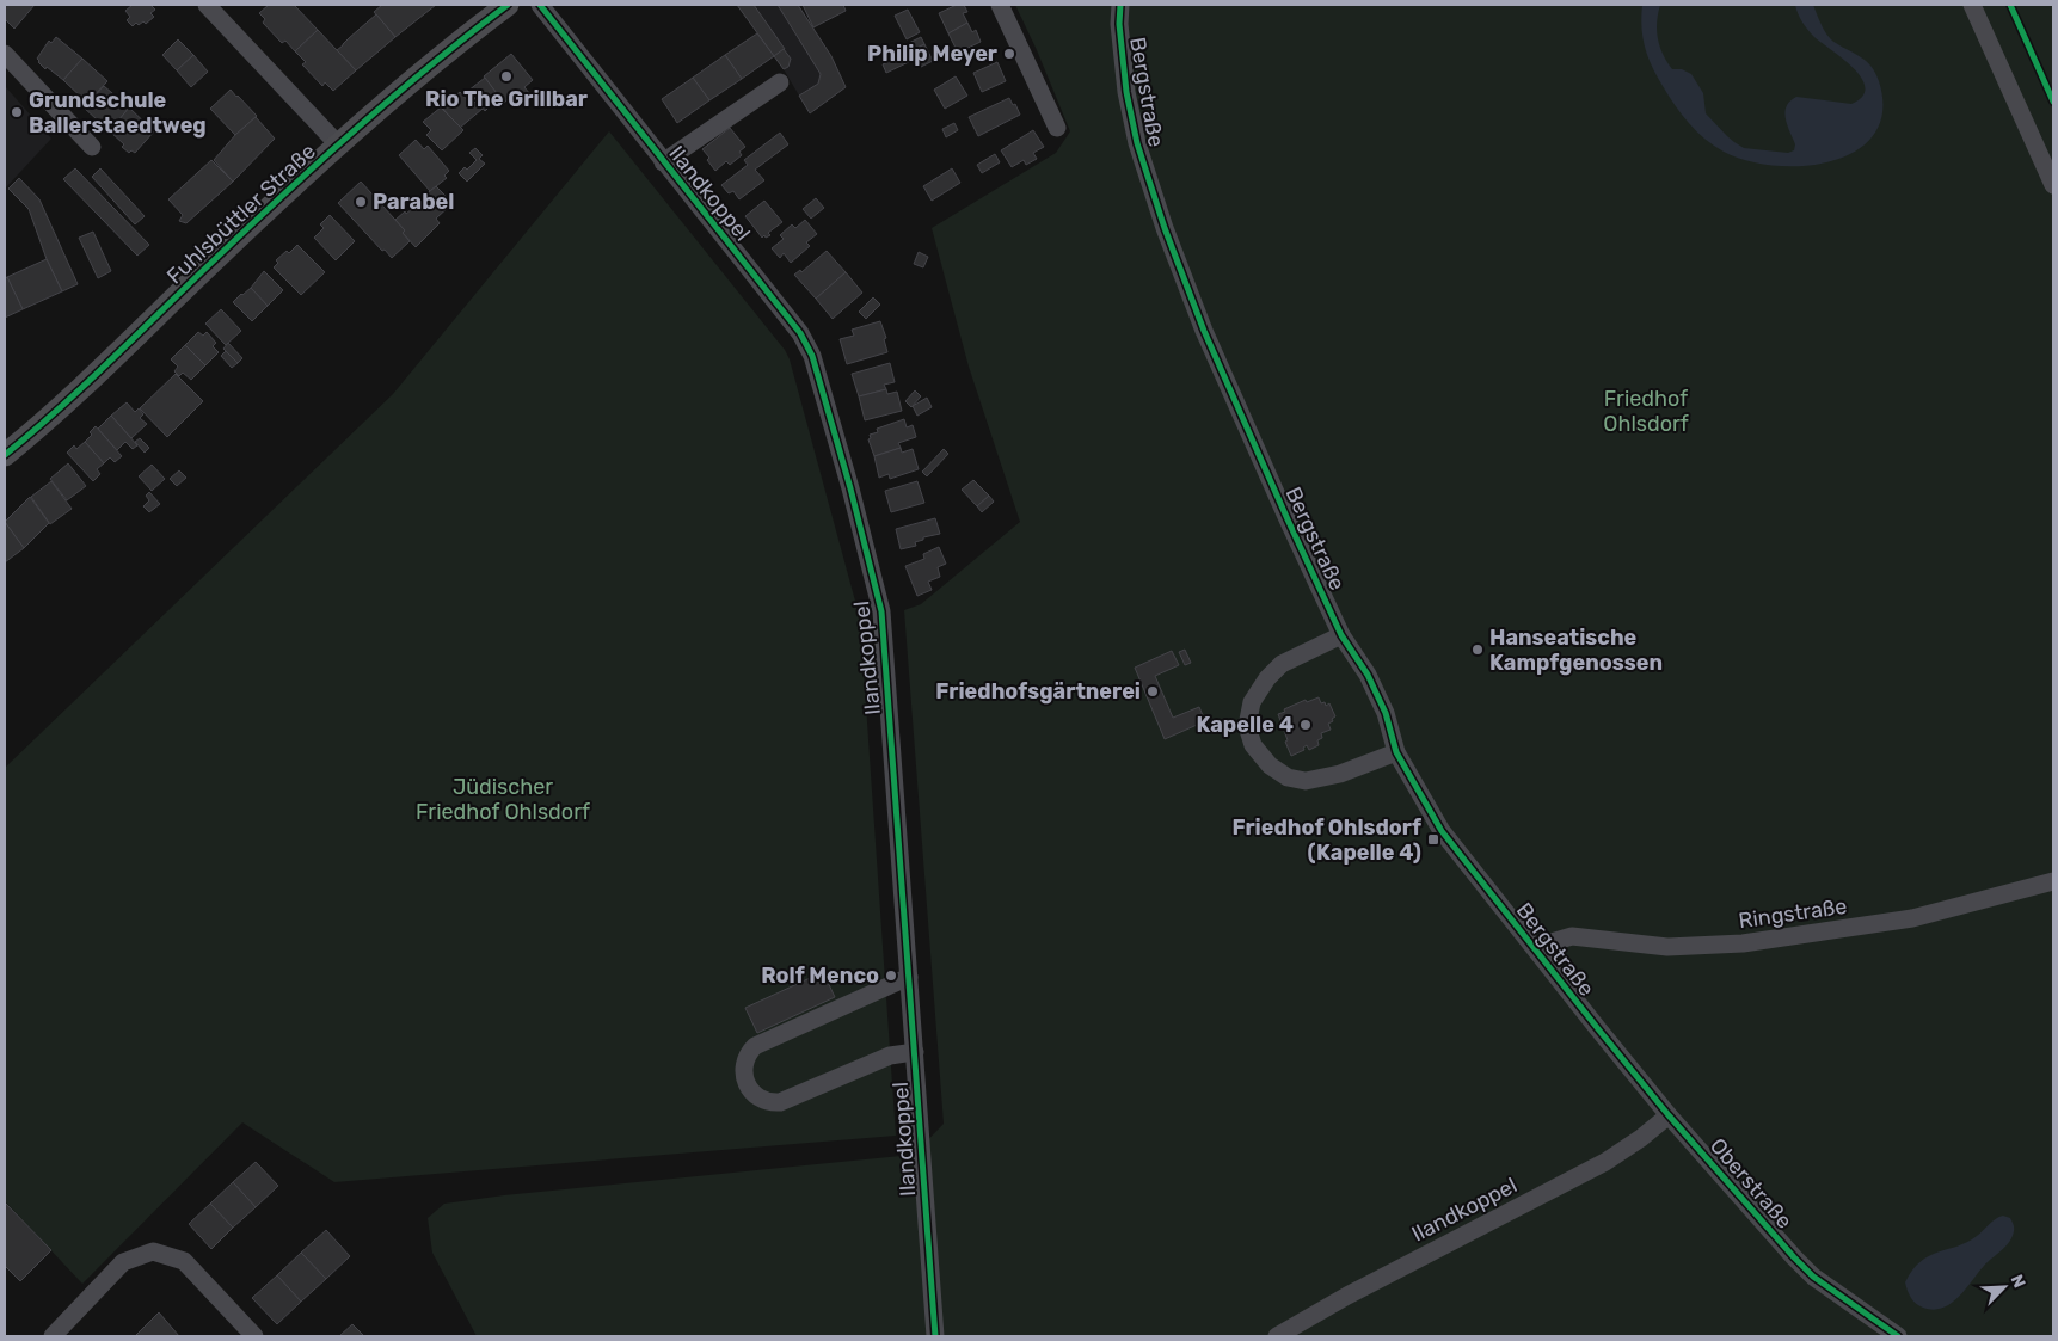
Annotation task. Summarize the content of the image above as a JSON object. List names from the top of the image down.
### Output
{
  "streets": {
    "main road": ["Fuhlsbüttler Straße"],
    "street": [
      "Bergstraße",
      "Ilandkoppel",
      "Ringstraße",
      "Oberstraße"
    ]
  },
  "crossings": [
    ["Bergstraße", "Ringstraße"],
    ["Bergstraße", "Oberstraße"],
    ["Ilandkoppel", "Oberstraße"]
  ],
  "parks": ["Friedhof Ohlsdorf", "Jüdischer Friedhof Ohlsdorf"],
  "places": {
    "other": [
      "Philip Meyer",
      "Rio The Grillbar",
      "Grundschule Ballerstaedtweg",
      "Parabel",
      "Hanseatische Kampfgenossen",
      "Friedhofsgärtnerei",
      "Kapelle 4",
      "Rolf Menco"
    ],
    "transit": ["Friedhof Ohlsdorf (Kapelle 4)"]
  },
  "north": "top right"
}
